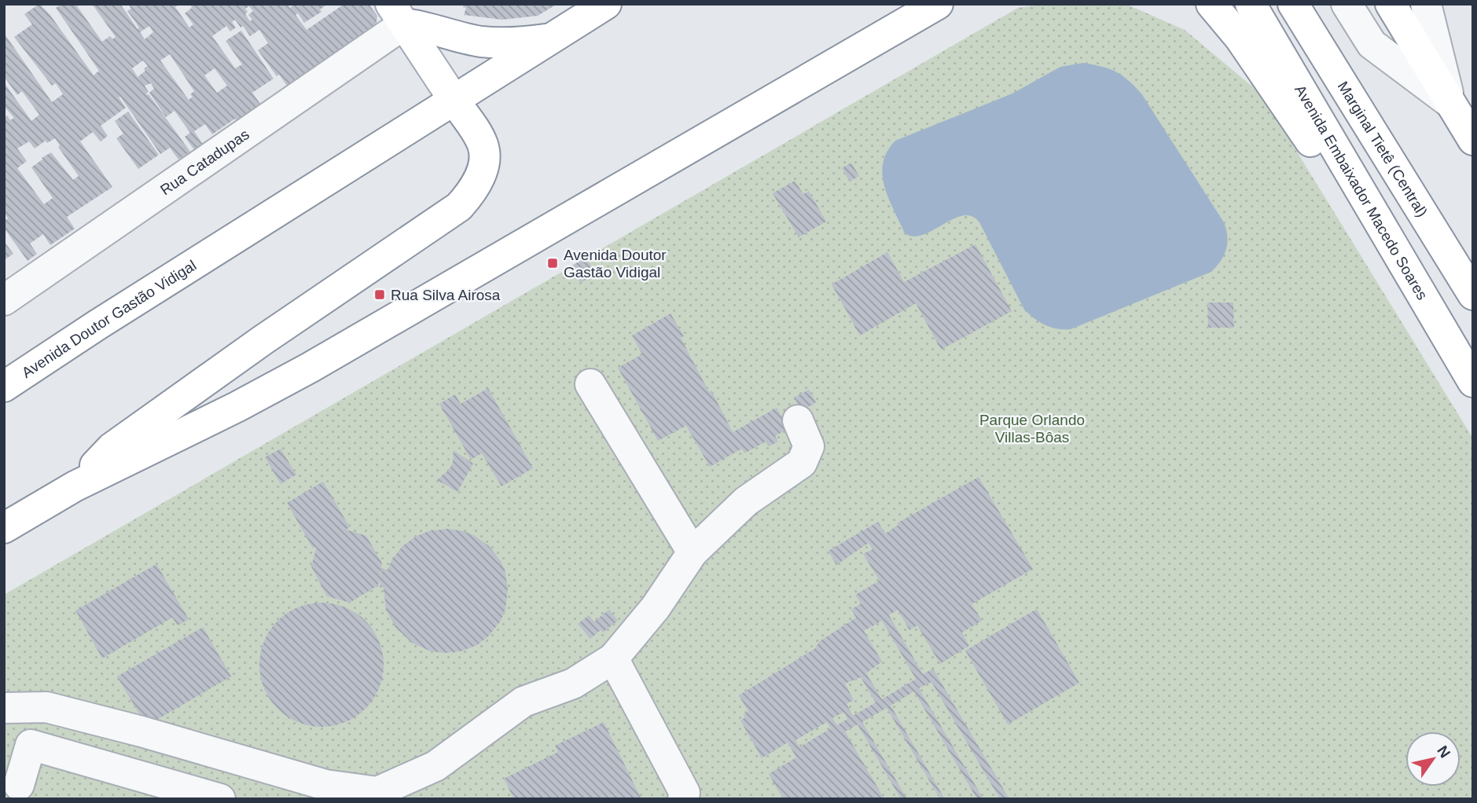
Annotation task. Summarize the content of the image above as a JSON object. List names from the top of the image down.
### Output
{
  "streets": {
    "main road": ["Marginal Tietê (Central)", "Avenida Embaixador Macedo Soares", "Avenida Doutor Gastão Vidigal"],
    "street": ["Rua Catadupas"]
  },
  "parks": ["Parque Orlando Villas-Bôas"],
  "places": {
    "transit": ["Avenida Doutor Gastão Vidigal", "Rua Silva Airosa"]
  },
  "north": "top right"
}
